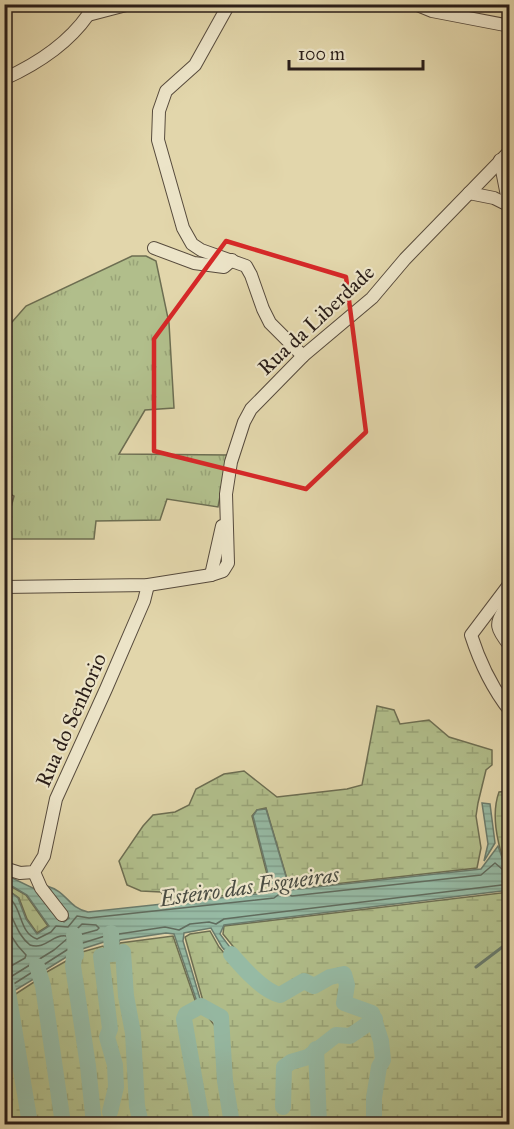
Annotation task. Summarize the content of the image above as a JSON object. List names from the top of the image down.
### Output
{
  "streets": {
    "street": ["Rua da Liberdade", "Rua do Senhorio"]
  },
  "crossings": [
    ["Rua da Liberdade", "Rua do Senhorio"]
  ],
  "water": ["Esteiro das Esgueiras"],
  "scale_bar": "100 m"
}
